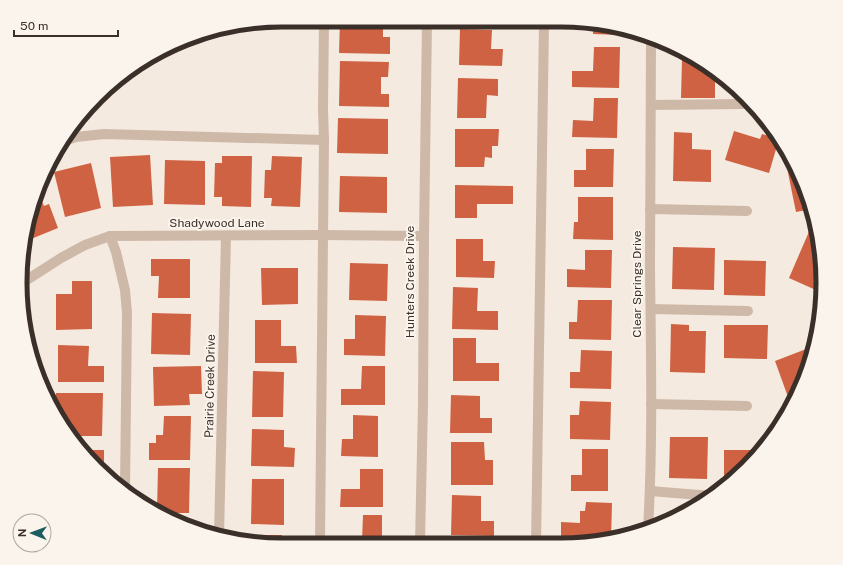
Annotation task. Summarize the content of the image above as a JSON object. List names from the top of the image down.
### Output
{
  "streets": {
    "street": [
      "Shadywood Lane",
      "Hunters Creek Drive",
      "Clear Springs Drive",
      "Prairie Creek Drive"
    ]
  },
  "crossings": [
    ["Shadywood Lane", "Hunters Creek Drive"],
    ["Shadywood Lane", "Prairie Creek Drive"]
  ],
  "scale_bar": "50 m",
  "north": "left"
}
